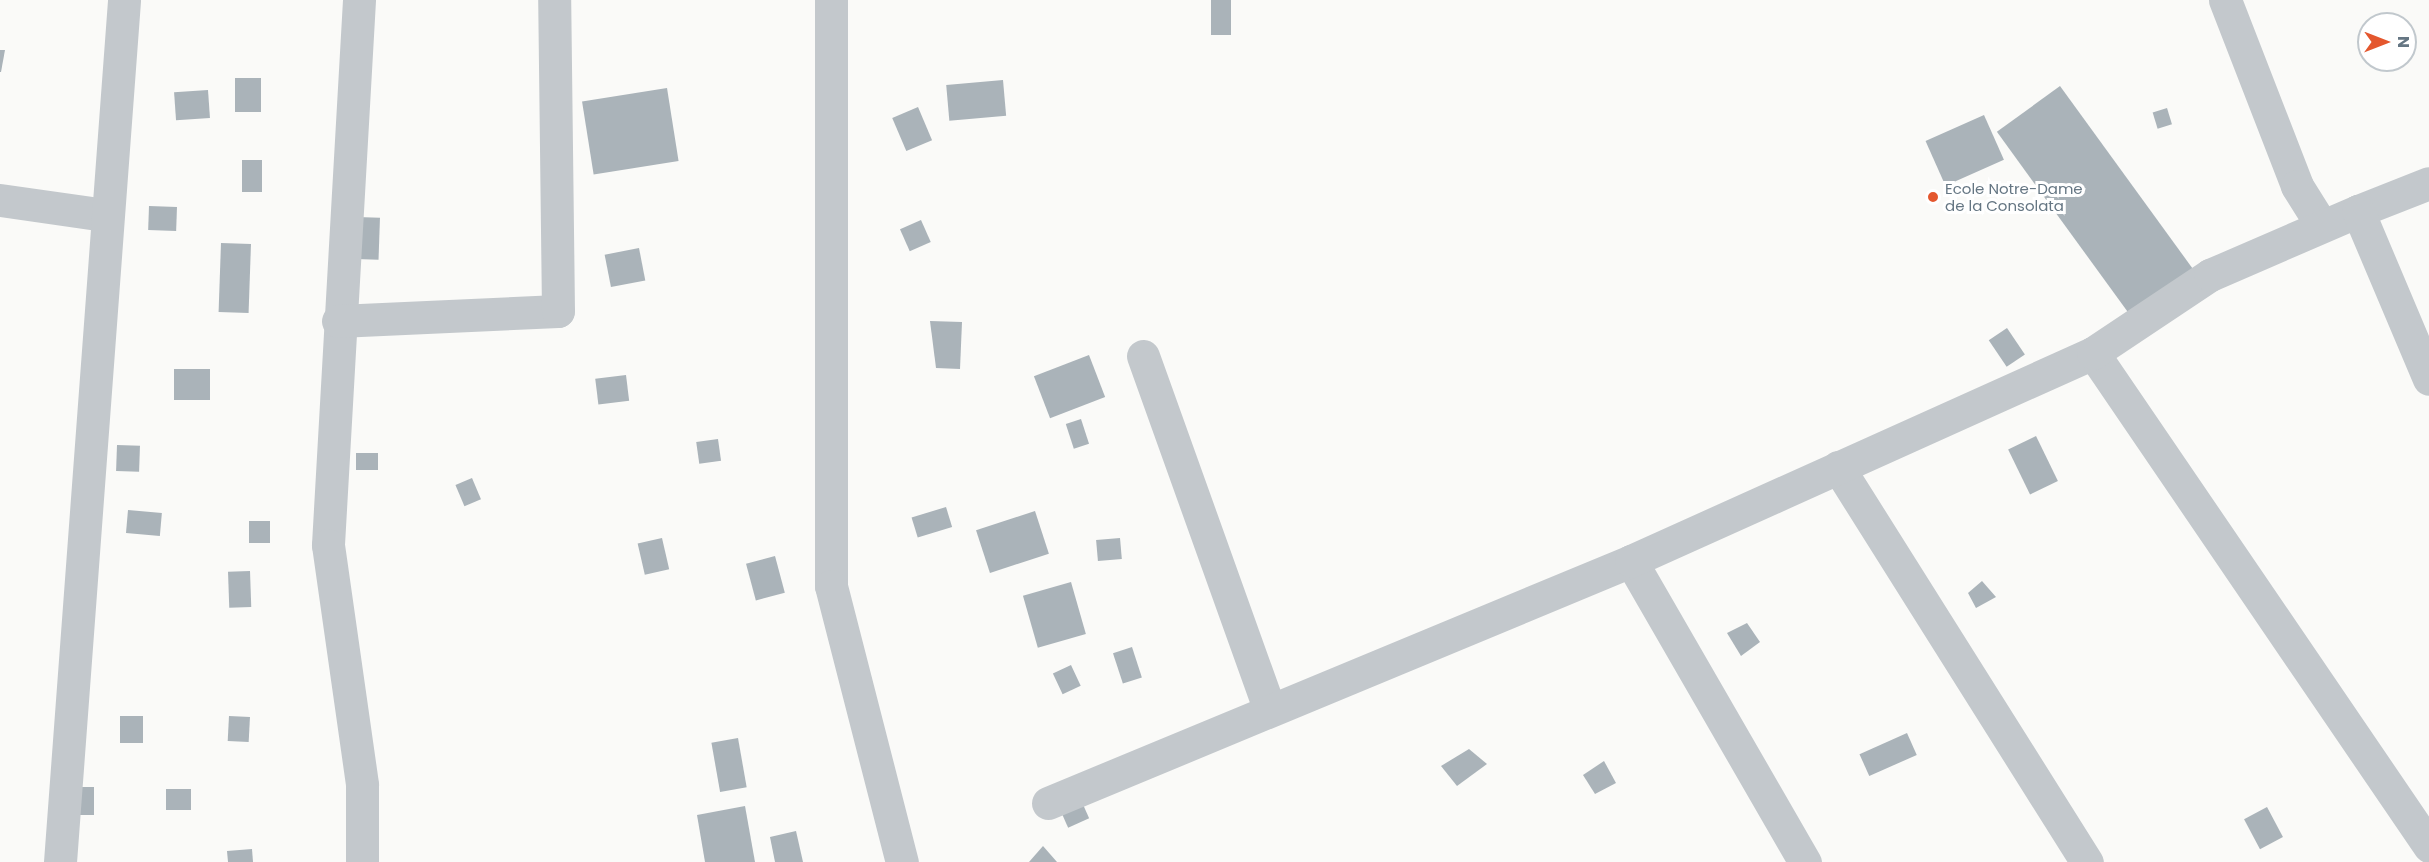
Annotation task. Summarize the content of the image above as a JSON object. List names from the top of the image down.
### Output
{
  "places": ["Ecole Notre-Dame de la Consolata"],
  "north": "right"
}
